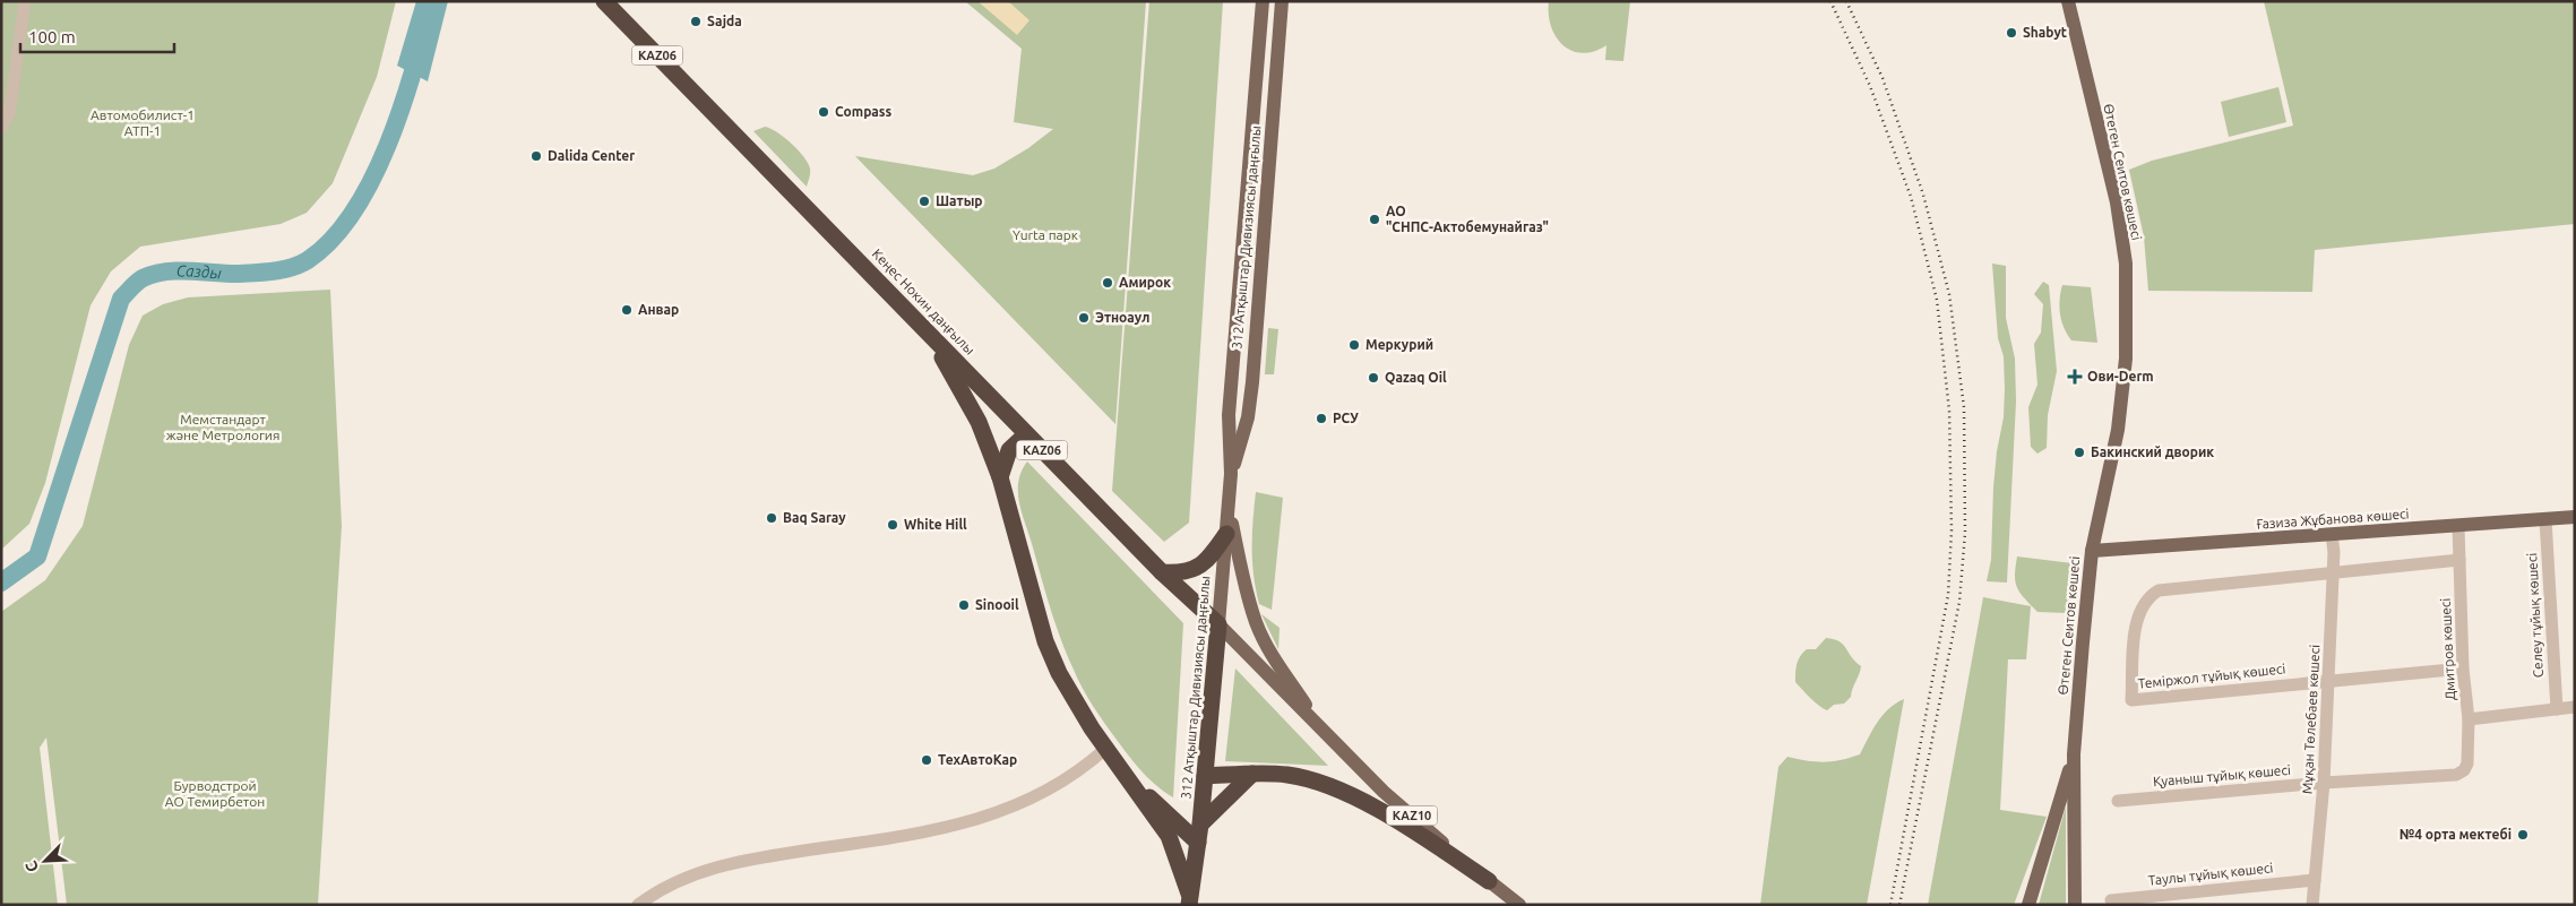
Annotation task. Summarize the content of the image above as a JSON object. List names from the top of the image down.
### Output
{
  "streets": {
    "highway": ["KАZ06", "312 Атқыштар Дивизиясы даңғылы", "Кеңес Нокин даңғылы"],
    "main road": ["Өтеген Сеитов көшесі", "Ғазиза Жұбанова көшесі", "KAZ10"],
    "street": [
      "Селеу тұйық көшесі",
      "Дмитров көшесі",
      "Теміржол тұйық көшесі",
      "Мұқан Төлебаев көшесі",
      "Қуаныш тұйық көшесі",
      "Таулы тұйық көшесі"
    ]
  },
  "crossings": [
    ["Өтеген Сеитов көшесі", "Ғазиза Жұбанова көшесі"],
    ["312 Атқыштар Дивизиясы даңғылы", "Кеңес Нокин даңғылы"],
    ["312 Атқыштар Дивизиясы даңғылы", "KAZ10"],
    ["Кеңес Нокин даңғылы", "KAZ10"],
    ["Ғазиза Жұбанова көшесі", "Селеу тұйық көшесі"],
    ["Ғазиза Жұбанова көшесі", "Дмитров көшесі"],
    ["Ғазиза Жұбанова көшесі", "Мұқан Төлебаев көшесі"],
    ["Дмитров көшесі", "Теміржол тұйық көшесі"],
    ["Дмитров көшесі", "Қуаныш тұйық көшесі"],
    ["Теміржол тұйық көшесі", "Мұқан Төлебаев көшесі"],
    ["Мұқан Төлебаев көшесі", "Қуаныш тұйық көшесі"],
    ["Мұқан Төлебаев көшесі", "Таулы тұйық көшесі"]
  ],
  "water": ["Сазды"],
  "parks": [
    "Автомобилист-1 АТП-1",
    "Yurta парк",
    "Мемстандарт және Метрология",
    "Бурводстрой АО Темирбетон"
  ],
  "places": {
    "other": [
      "Sajda",
      "Shabyt",
      "Compass",
      "Dalida Center",
      "Шатыр",
      "АО \"СНПС-Актобемунайгаз\"",
      "Амирок",
      "Анвар",
      "Этноаул",
      "Меркурий",
      "Qazaq Oil",
      "РСУ",
      "Бакинский дворик",
      "Baq Saray",
      "White Hill",
      "Sinooil",
      "ТехАвтоКар",
      "№4 орта мектебі"
    ],
    "health": ["Ови-Derm"]
  },
  "scale_bar": "100 m",
  "north": "bottom left"
}
